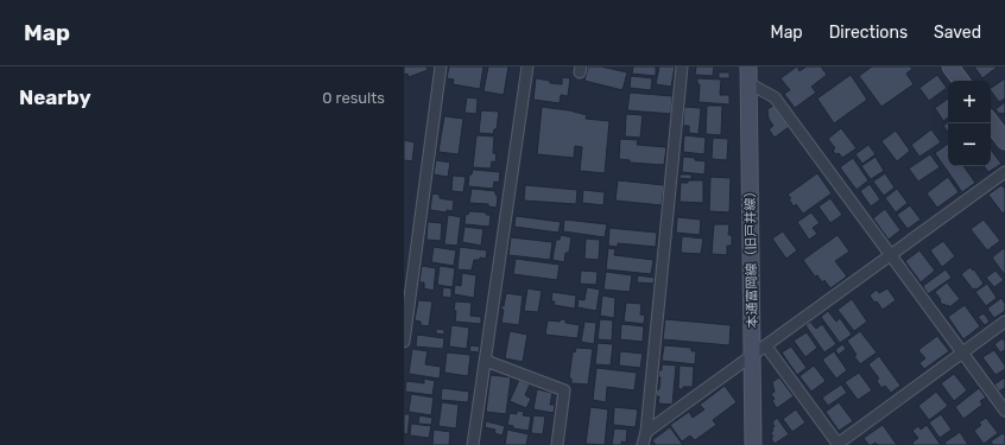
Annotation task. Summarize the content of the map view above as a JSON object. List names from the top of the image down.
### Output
{
  "streets": {
    "street": ["本通富岡線（旧戸井線）"]
  },
  "page": {
    "header": "Map",
    "nav": ["Map", "Directions", "Saved"],
    "heading": ["Nearby", "0 results"],
    "map_buttons": ["+", "−"]
  }
}
